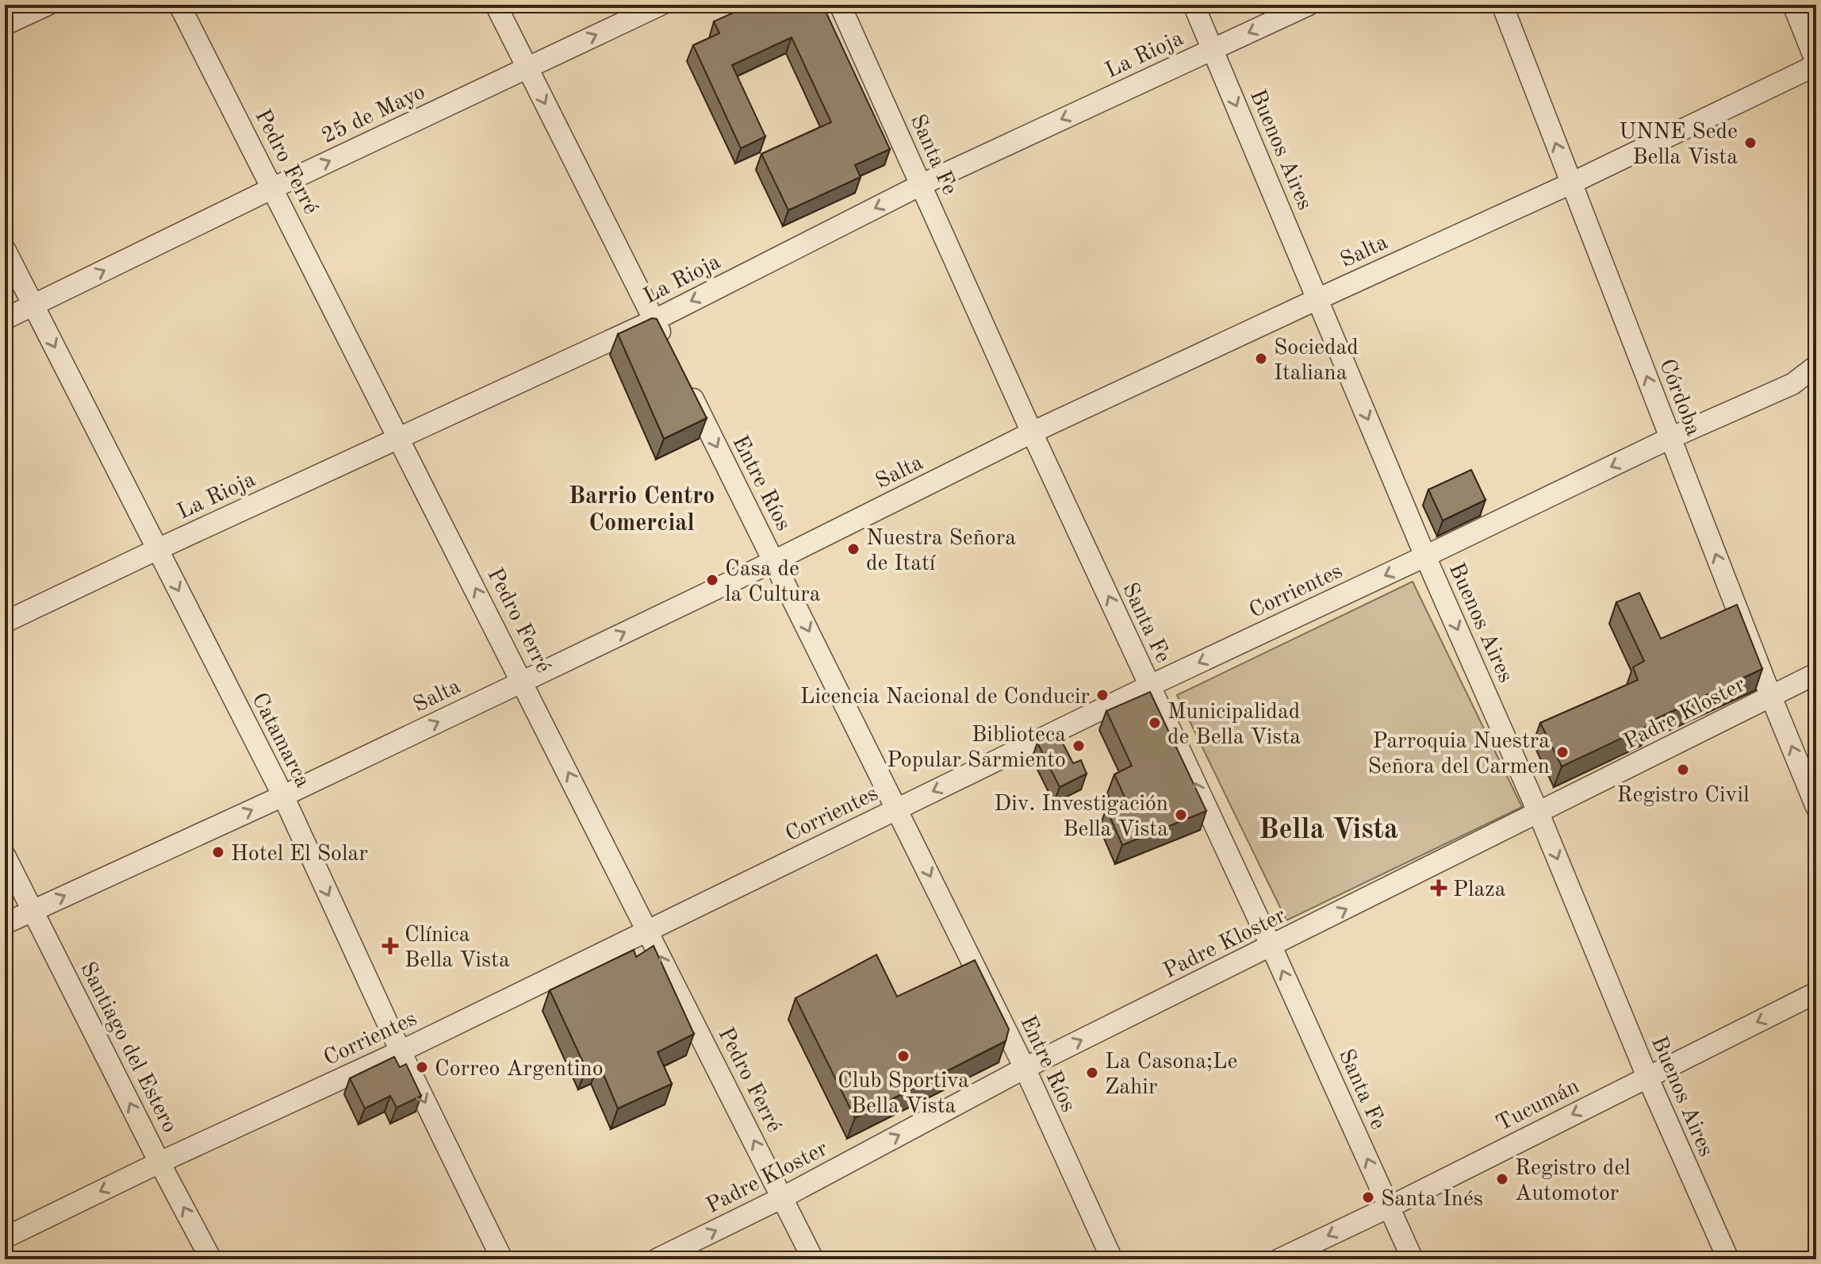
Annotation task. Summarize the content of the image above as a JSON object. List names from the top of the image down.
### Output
{
  "streets": {
    "street": [
      "La Rioja",
      "25 de Mayo",
      "Buenos Aires",
      "Santa Fe",
      "Pedro Ferré",
      "Salta",
      "Córdoba",
      "Entre Ríos",
      "Corrientes",
      "Padre Kloster",
      "Catamarca",
      "Santiago del Estero",
      "Tucumán"
    ]
  },
  "crossings": [
    ["La Rioja", "Buenos Aires"],
    ["La Rioja", "Santa Fe"],
    ["La Rioja", "Pedro Ferré"],
    ["La Rioja", "Catamarca"],
    ["25 de Mayo", "Pedro Ferré"],
    ["25 de Mayo", "Catamarca"],
    ["Buenos Aires", "Salta"],
    ["Buenos Aires", "Corrientes"],
    ["Buenos Aires", "Padre Kloster"],
    ["Buenos Aires", "Tucumán"],
    ["Santa Fe", "Salta"],
    ["Santa Fe", "Corrientes"],
    ["Santa Fe", "Padre Kloster"],
    ["Santa Fe", "Tucumán"],
    ["Pedro Ferré", "Salta"],
    ["Pedro Ferré", "Corrientes"],
    ["Pedro Ferré", "Padre Kloster"],
    ["Salta", "Córdoba"],
    ["Salta", "Entre Ríos"],
    ["Salta", "Catamarca"],
    ["Salta", "Santiago del Estero"],
    ["Córdoba", "Corrientes"],
    ["Córdoba", "Padre Kloster"],
    ["Entre Ríos", "Corrientes"],
    ["Entre Ríos", "Padre Kloster"],
    ["Corrientes", "Catamarca"],
    ["Corrientes", "Santiago del Estero"]
  ],
  "one_way": [
    "La Rioja",
    "25 de Mayo",
    "Buenos Aires",
    "Santa Fe",
    "Pedro Ferré",
    "Salta",
    "Córdoba",
    "Entre Ríos",
    "Corrientes",
    "Padre Kloster",
    "Catamarca",
    "Santiago del Estero",
    "Tucumán"
  ],
  "districts": ["Barrio Centro Comercial", "Bella Vista"],
  "places": {
    "other": [
      "UNNE Sede Bella Vista",
      "Sociedad Italiana",
      "Nuestra Señora de Itatí",
      "Casa de la Cultura",
      "Licencia Nacional de Conducir",
      "Municipalidad de Bella Vista",
      "Biblioteca Popular Sarmiento",
      "Parroquia Nuestra Señora del Carmen",
      "Registro Civil",
      "Div. Investigación Bella Vista",
      "Hotel El Solar",
      "Club Sportiva Bella Vista",
      "Correo Argentino",
      "La Casona;Le Zahir",
      "Registro del Automotor",
      "Santa Inés"
    ],
    "health": ["Plaza", "Clínica Bella Vista"]
  }
}
